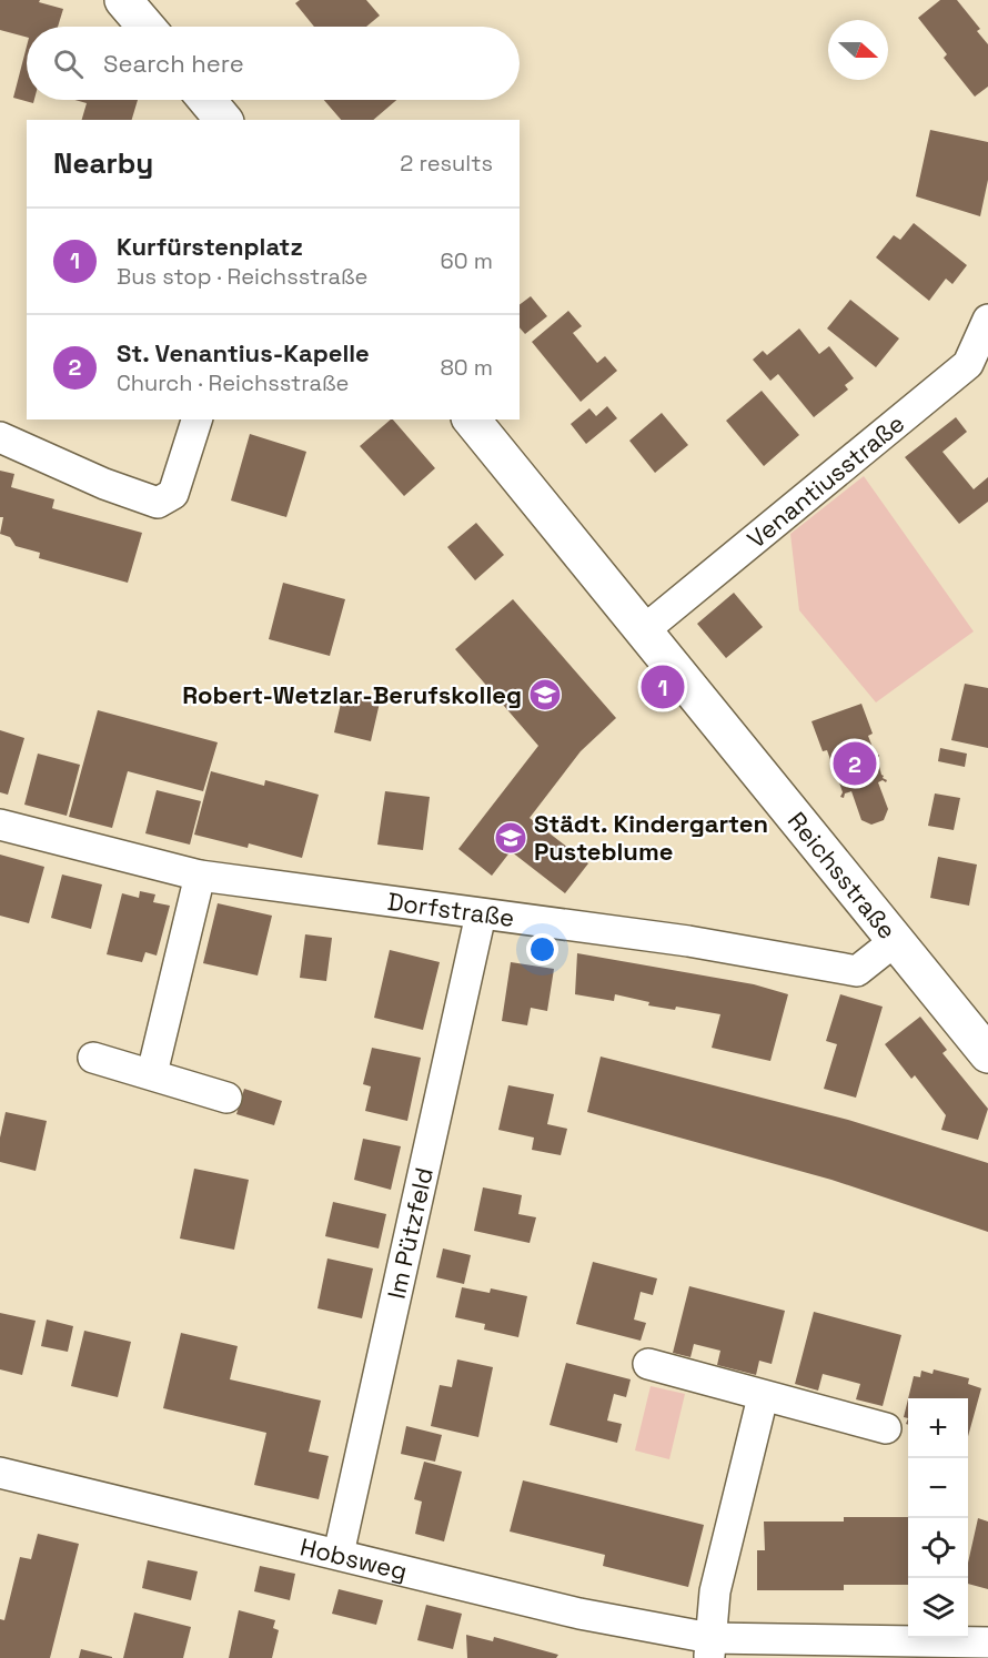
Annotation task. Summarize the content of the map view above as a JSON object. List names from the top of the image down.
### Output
{
  "streets": {
    "main road": ["Reichsstraße"],
    "street": [
      "Venantiusstraße",
      "Dorfstraße",
      "Im Pützfeld",
      "Hobsweg"
    ]
  },
  "crossings": [
    ["Venantiusstraße", "Reichsstraße"],
    ["Reichsstraße", "Dorfstraße"],
    ["Dorfstraße", "Im Pützfeld"],
    ["Im Pützfeld", "Hobsweg"]
  ],
  "places": {
    "school or university": ["Robert-Wetzlar-Berufskolleg", "Städt. Kindergarten Pusteblume"]
  },
  "north": "right",
  "page": {
    "search": "Search here",
    "heading": ["Nearby", "2 results"],
    "list": [
      {
        "mark": "1",
        "name": "Kurfürstenplatz",
        "note": "Bus stop · Reichsstraße",
        "value": "60 m"
      },
      {
        "mark": "2",
        "name": "St. Venantius-Kapelle",
        "note": "Church · Reichsstraße",
        "value": "80 m"
      }
    ],
    "pins": ["1", "2"],
    "map_buttons": ["+", "−"]
  }
}
